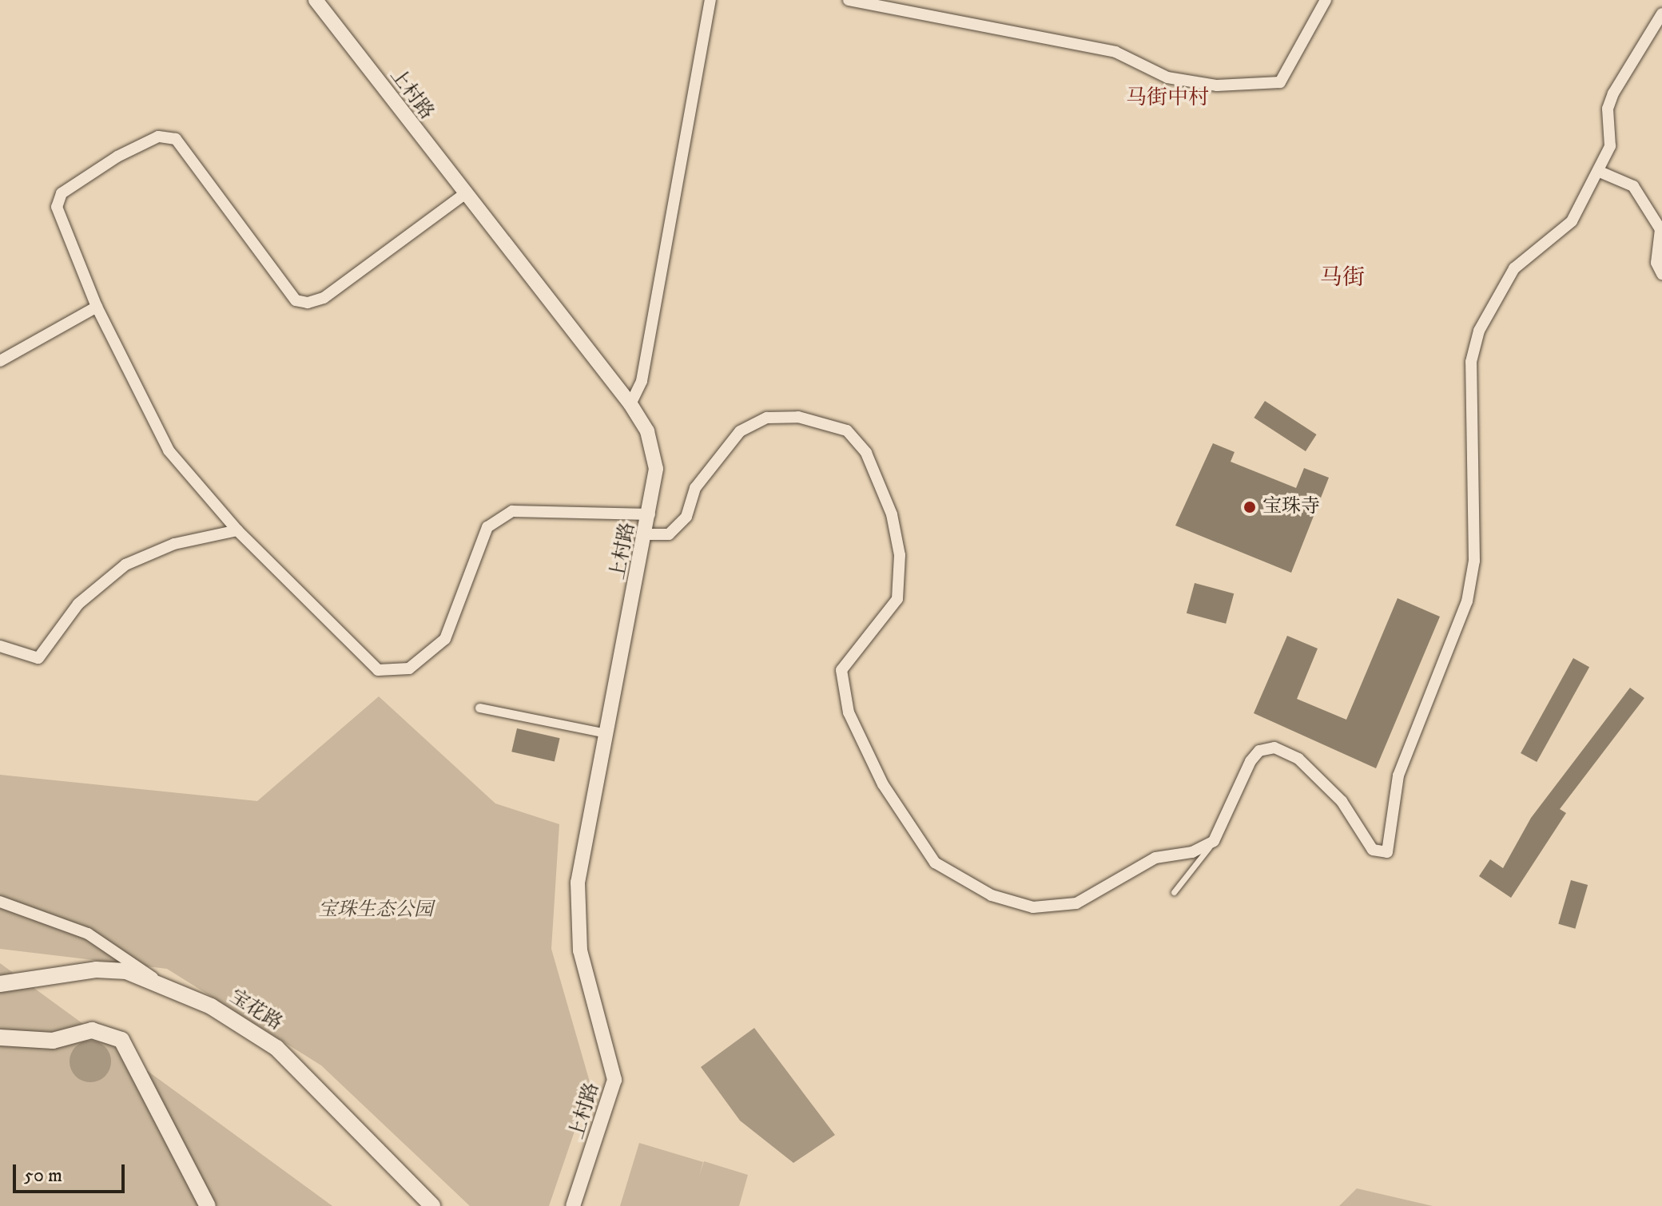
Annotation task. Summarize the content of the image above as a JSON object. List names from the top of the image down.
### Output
{
  "streets": {
    "main road": ["宝花路"],
    "street": ["上村路"]
  },
  "districts": ["马街中村", "马街"],
  "parks": ["宝珠生态公园"],
  "places": ["宝珠寺"],
  "scale_bar": "50 m"
}
